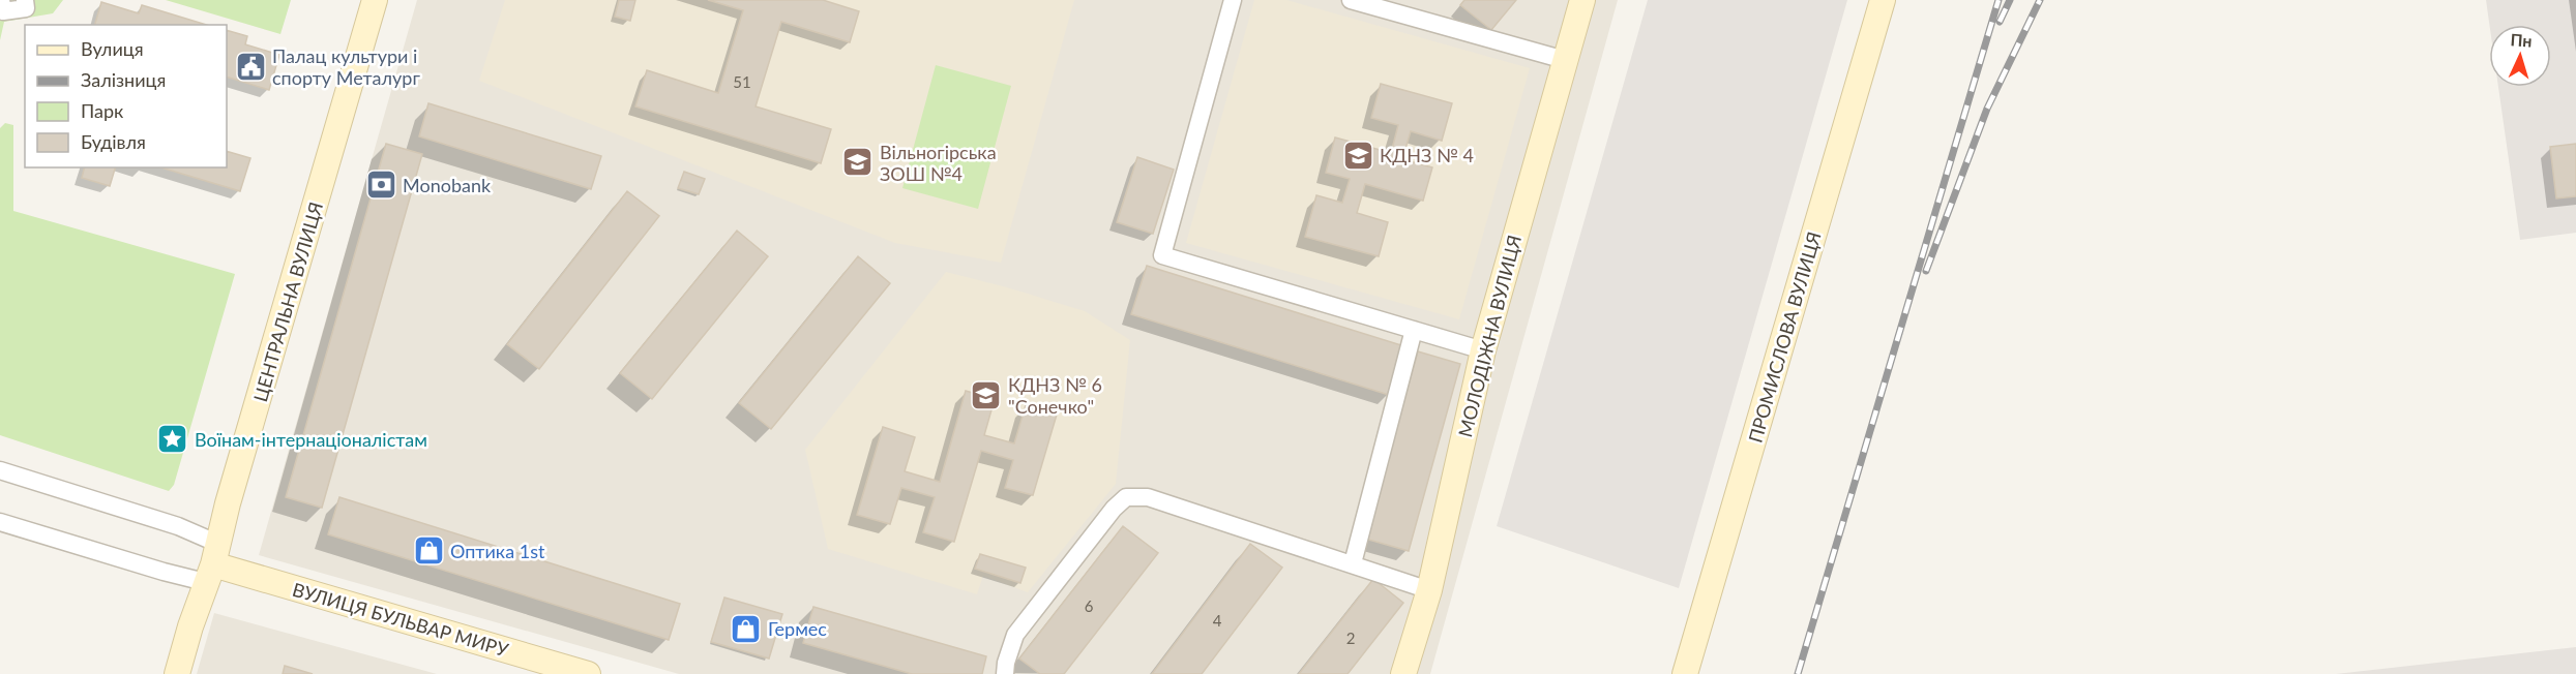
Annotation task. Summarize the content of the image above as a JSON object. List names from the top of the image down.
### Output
{
  "streets": {
    "street": [
      "ЦЕНТРАЛЬНА ВУЛИЦЯ",
      "МОЛОДІЖНА ВУЛИЦЯ",
      "ПРОМИСЛОВА ВУЛИЦЯ",
      "ВУЛИЦЯ БУЛЬВАР МИРУ"
    ]
  },
  "crossings": [
    ["ЦЕНТРАЛЬНА ВУЛИЦЯ", "ВУЛИЦЯ БУЛЬВАР МИРУ"]
  ],
  "places": {
    "public building": ["Палац культури і спорту Металург"],
    "school or university": ["КДНЗ № 4", "Вільногірська ЗОШ №4", "КДНЗ № 6 \"Сонечко\""],
    "bank": ["Monobank"],
    "place": ["Воїнам-інтернаціоналістам"],
    "shop": ["Оптика 1st", "Гермес"]
  },
  "house_numbers": [
    "51",
    "6",
    "4",
    "2"
  ],
  "legend": [
    "Вулиця",
    "Залізниця",
    "Парк",
    "Будівля"
  ],
  "north": "top"
}
